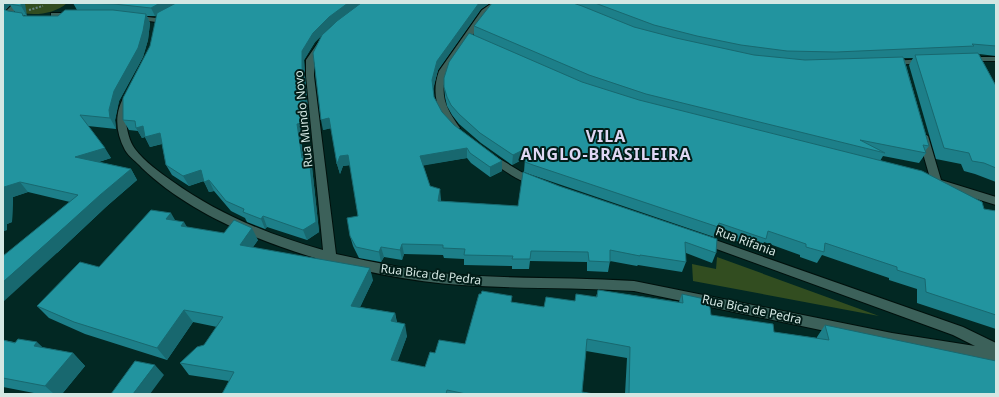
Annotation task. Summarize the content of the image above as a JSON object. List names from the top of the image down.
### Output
{
  "streets": {
    "street": ["Rua Mundo Novo", "Rua Rifania", "Rua Bica de Pedra"]
  },
  "crossings": [
    ["Rua Mundo Novo", "Rua Bica de Pedra"]
  ],
  "districts": ["VILA ANGLO-BRASILEIRA"]
}
